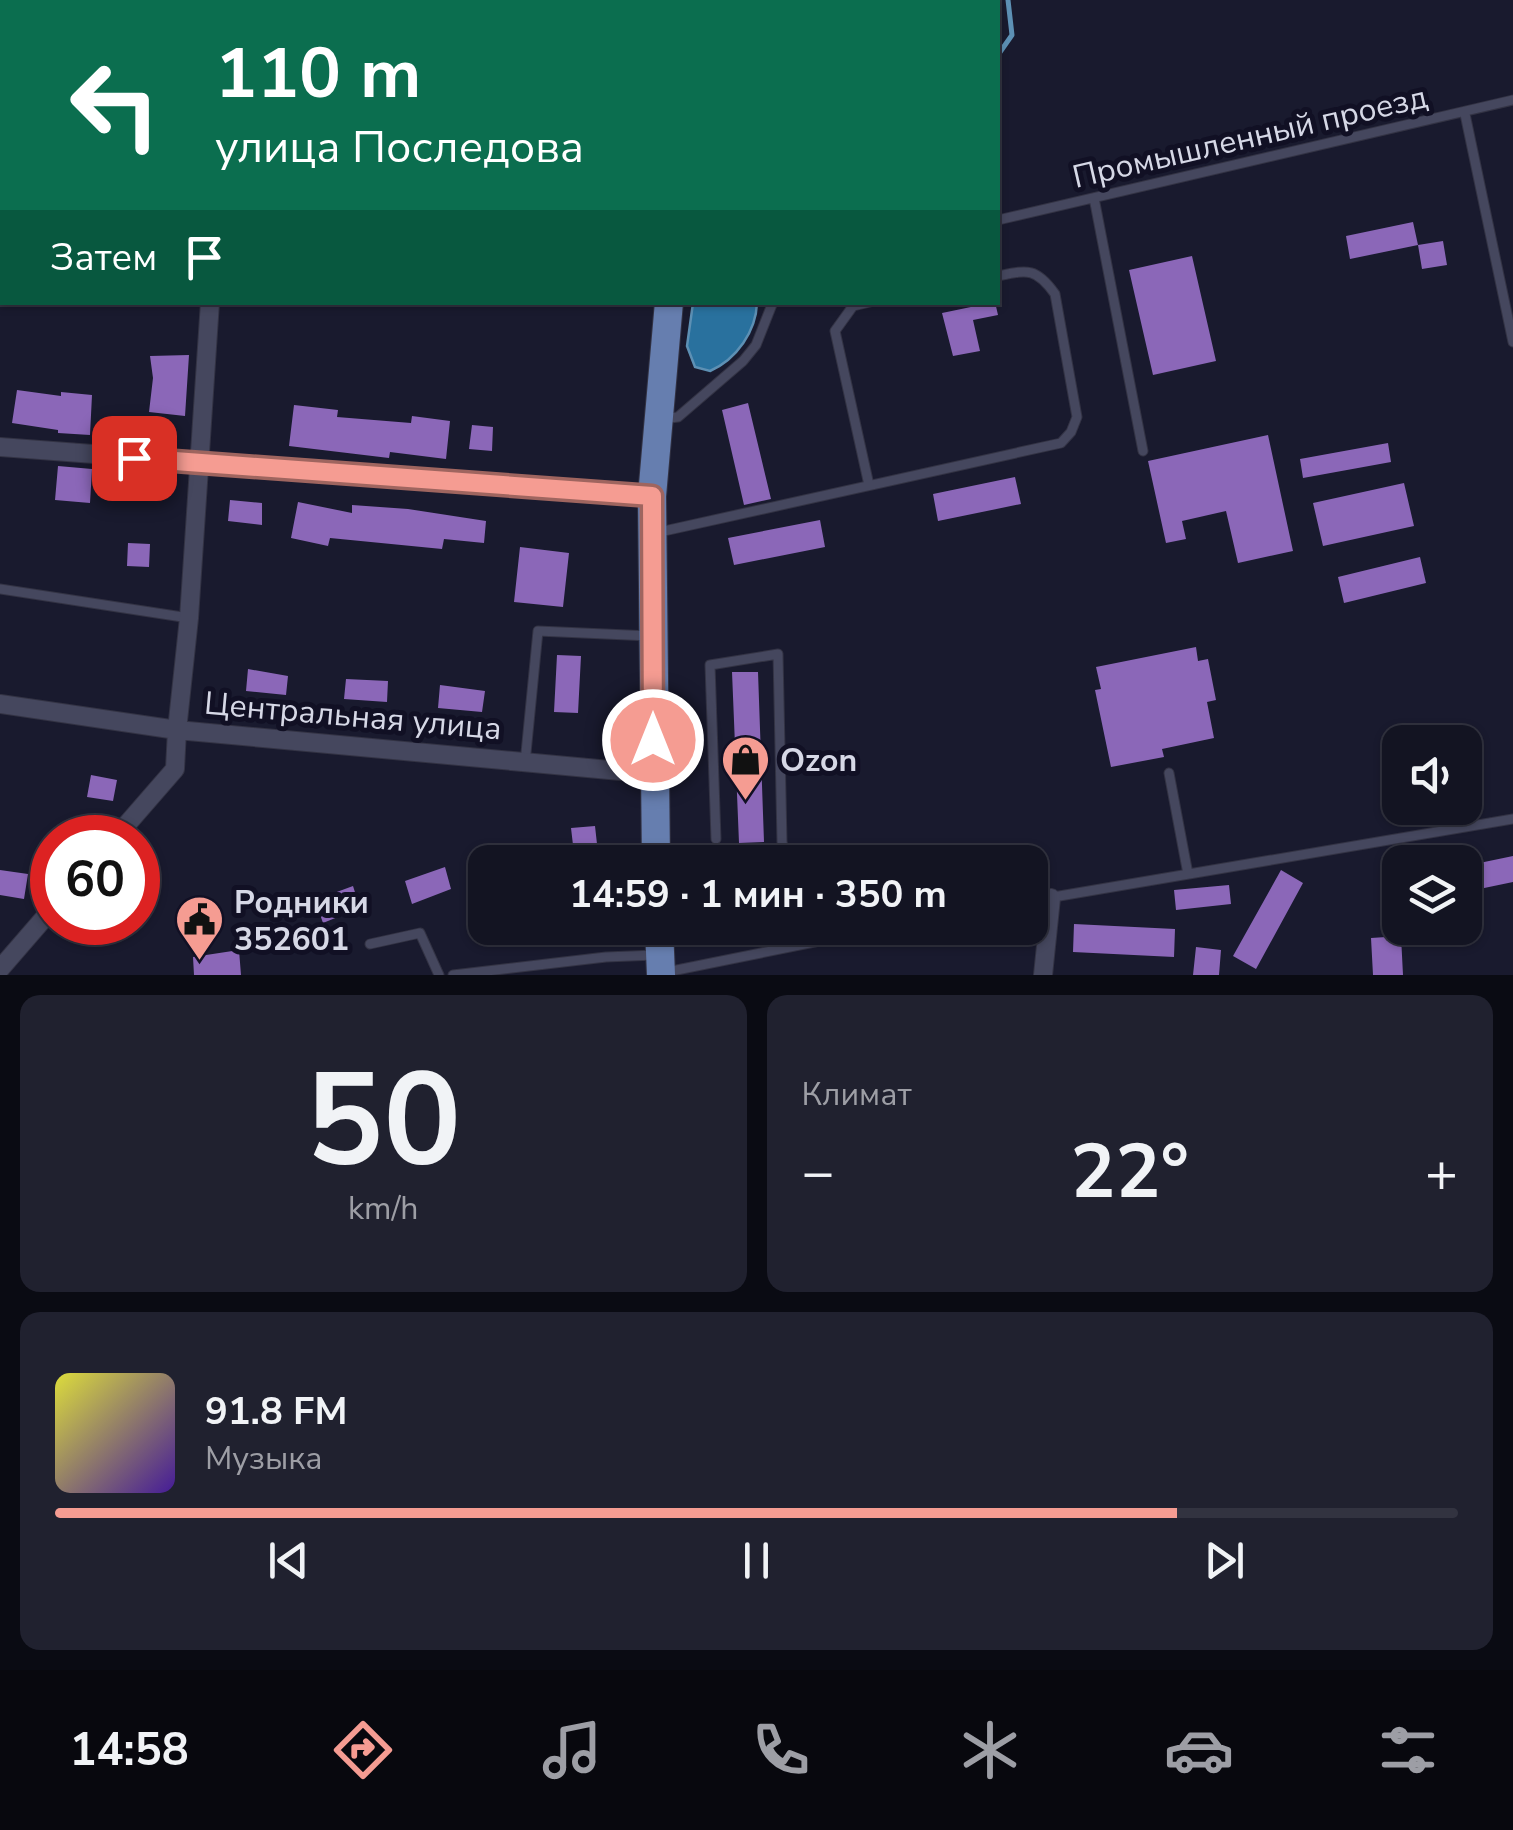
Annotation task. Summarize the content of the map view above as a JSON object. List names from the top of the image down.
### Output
{
  "streets": {
    "street": ["Центральная улица"],
    "lane": ["Промышленный проезд"]
  },
  "places": {
    "shop": ["Ozon"],
    "public building": ["Родники 352601"]
  },
  "page": {
    "turn": ["110 m", "улица Последова"],
    "then": "Затем",
    "limit": "60",
    "trip": "14:59 · 1 мин · 350 m",
    "tile": [
      ["50", "km/h"],
      "Климат"
    ],
    "heat": ["−", "22°", "+"],
    "song": ["91.8 FM", "Музыка"],
    "tabs": "14:58"
  }
}
